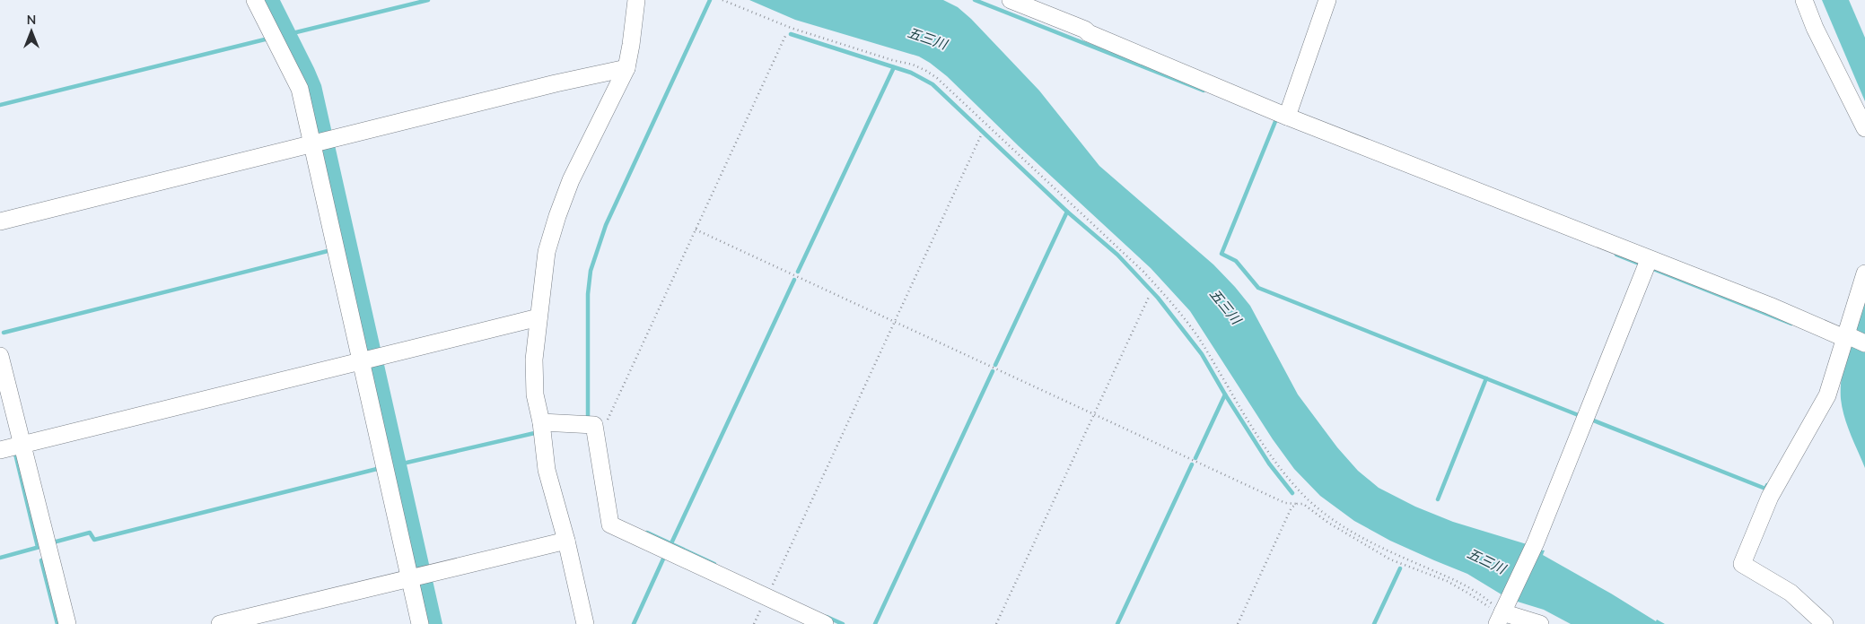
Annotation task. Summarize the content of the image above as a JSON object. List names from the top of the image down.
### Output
{
  "water": ["五三川"],
  "north": "top"
}
